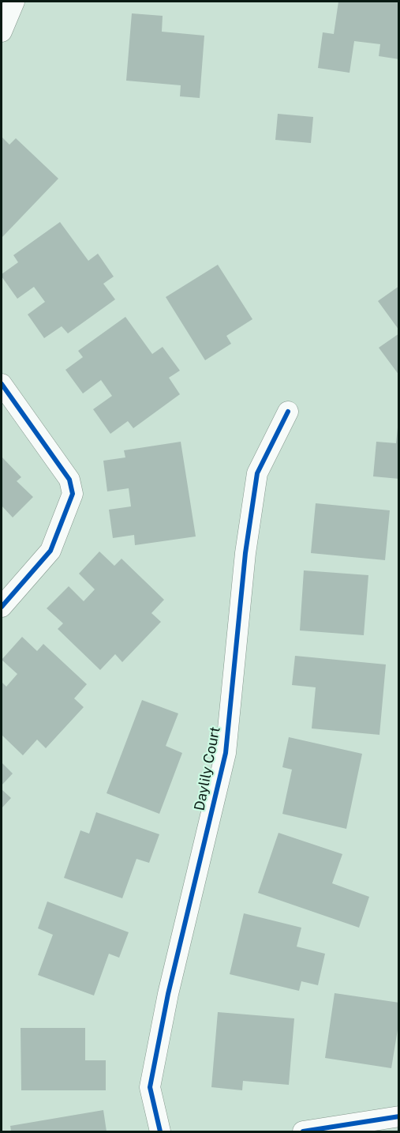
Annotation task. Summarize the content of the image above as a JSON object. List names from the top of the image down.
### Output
{
  "streets": {
    "street": ["Daylily Court"]
  }
}
